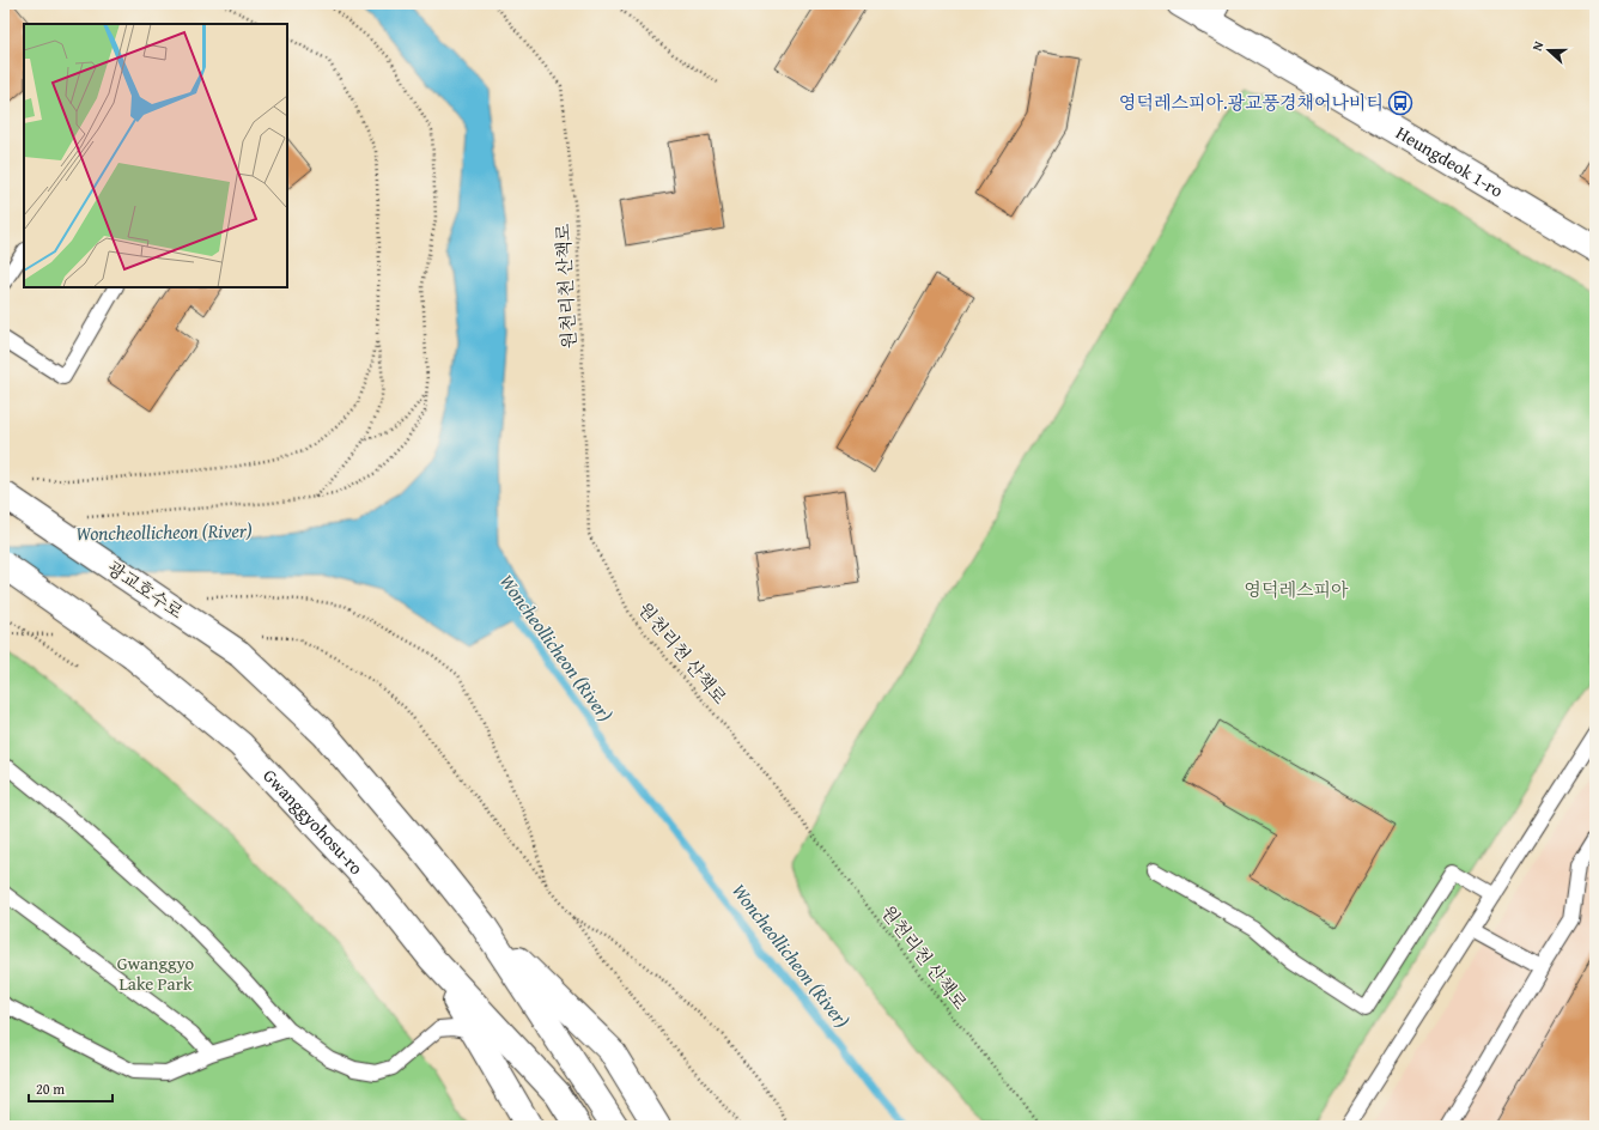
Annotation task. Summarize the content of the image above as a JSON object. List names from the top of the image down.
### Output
{
  "streets": {
    "main road": ["Heungdeok 1-ro", "광교호수로", "Gwanggyohosu-ro"],
    "path": ["원천리천 산책로"]
  },
  "water": ["Woncheollicheon (River)"],
  "parks": ["영덕레스피아", "Gwanggyo Lake Park"],
  "places": {
    "bus stop": ["영덕레스피아.광교풍경채어나비티"]
  },
  "scale_bar": "20 m",
  "north": "left"
}
